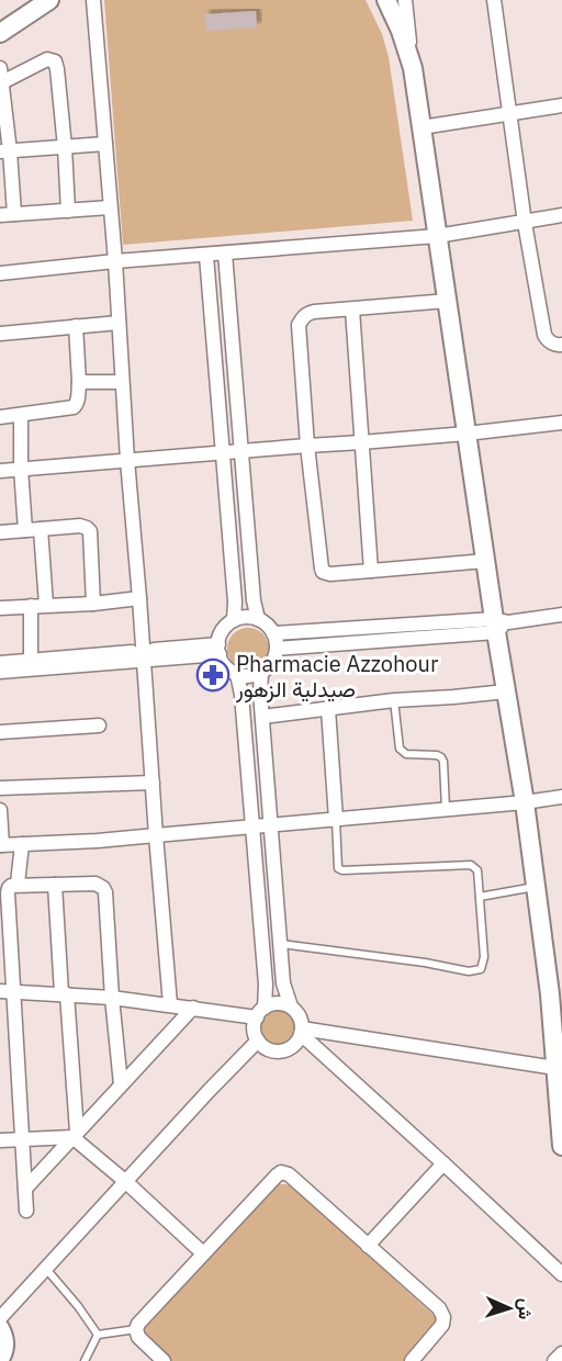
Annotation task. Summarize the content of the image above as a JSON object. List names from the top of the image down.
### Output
{
  "places": {
    "pharmacy": ["Pharmacie Azzohour صيدلية الزهور"]
  },
  "north": "right"
}
